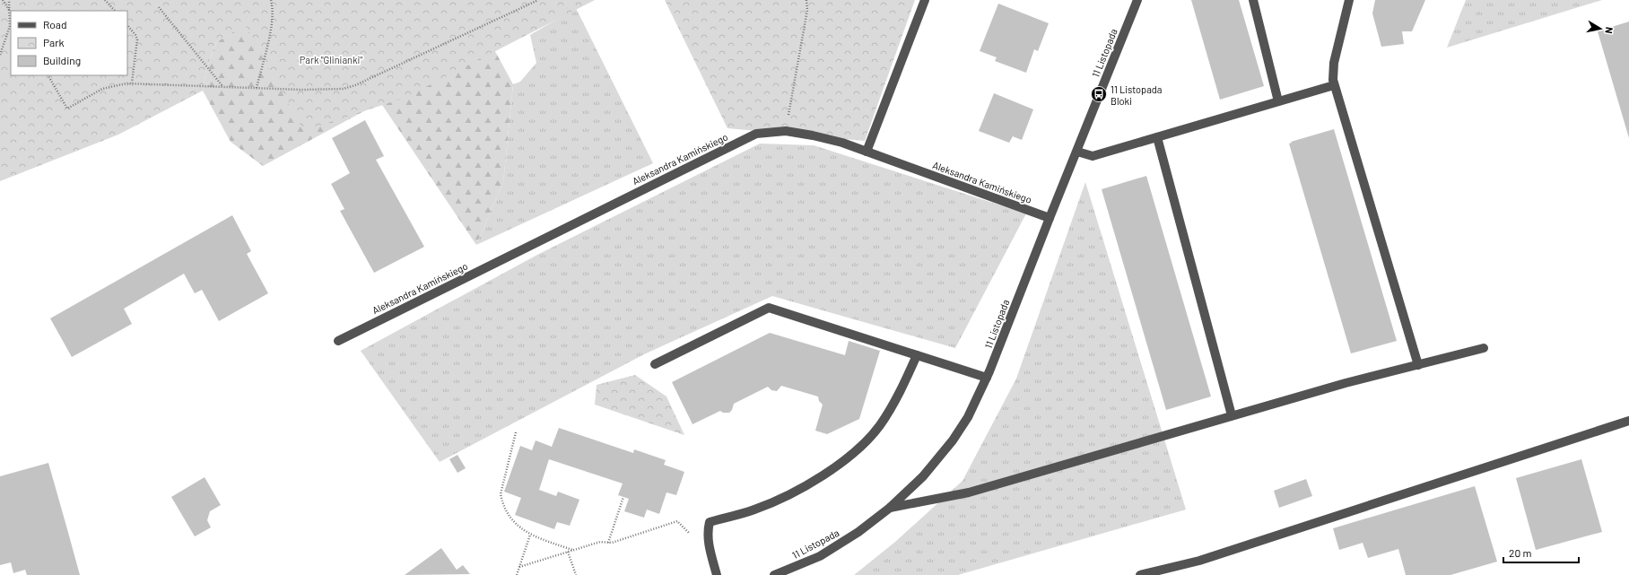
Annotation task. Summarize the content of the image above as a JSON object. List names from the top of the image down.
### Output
{
  "streets": {
    "street": ["11 Listopada", "Aleksandra Kamińskiego"]
  },
  "crossings": [
    ["11 Listopada", "Aleksandra Kamińskiego"]
  ],
  "parks": ["Park \"Glinianki\""],
  "places": {
    "bus stop": ["11 Listopada Bloki"]
  },
  "legend": ["Road", "Park", "Building"],
  "scale_bar": "20 m",
  "north": "right"
}
